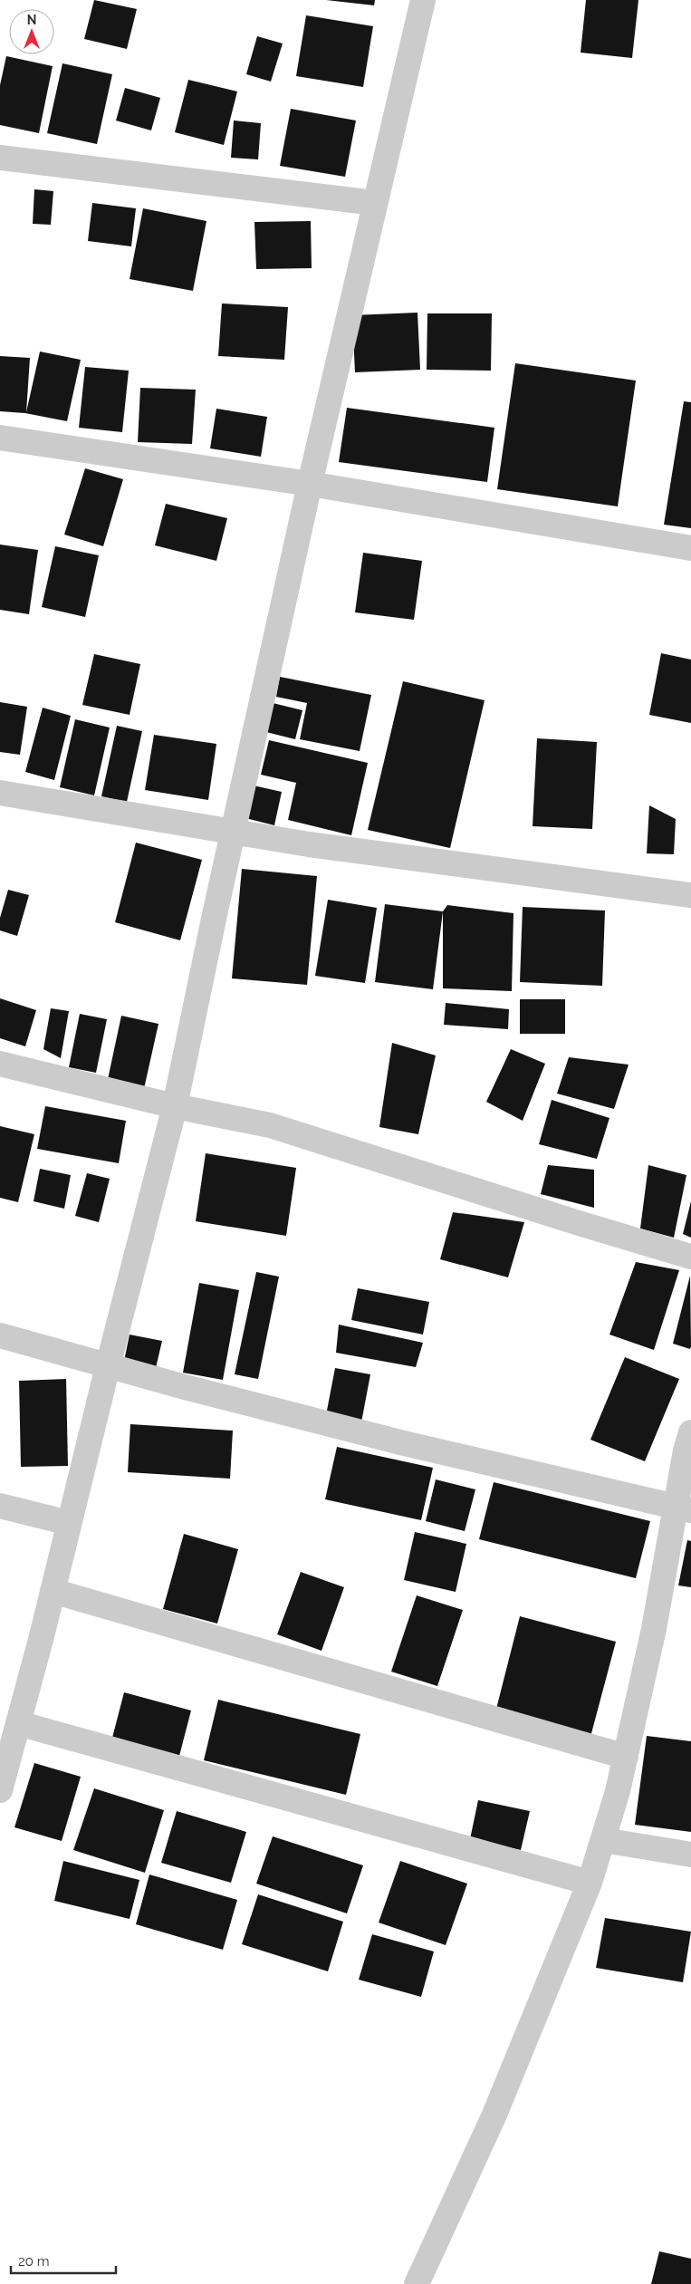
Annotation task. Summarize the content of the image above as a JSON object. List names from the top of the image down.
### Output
{
  "scale_bar": "20 m",
  "north": "top"
}
